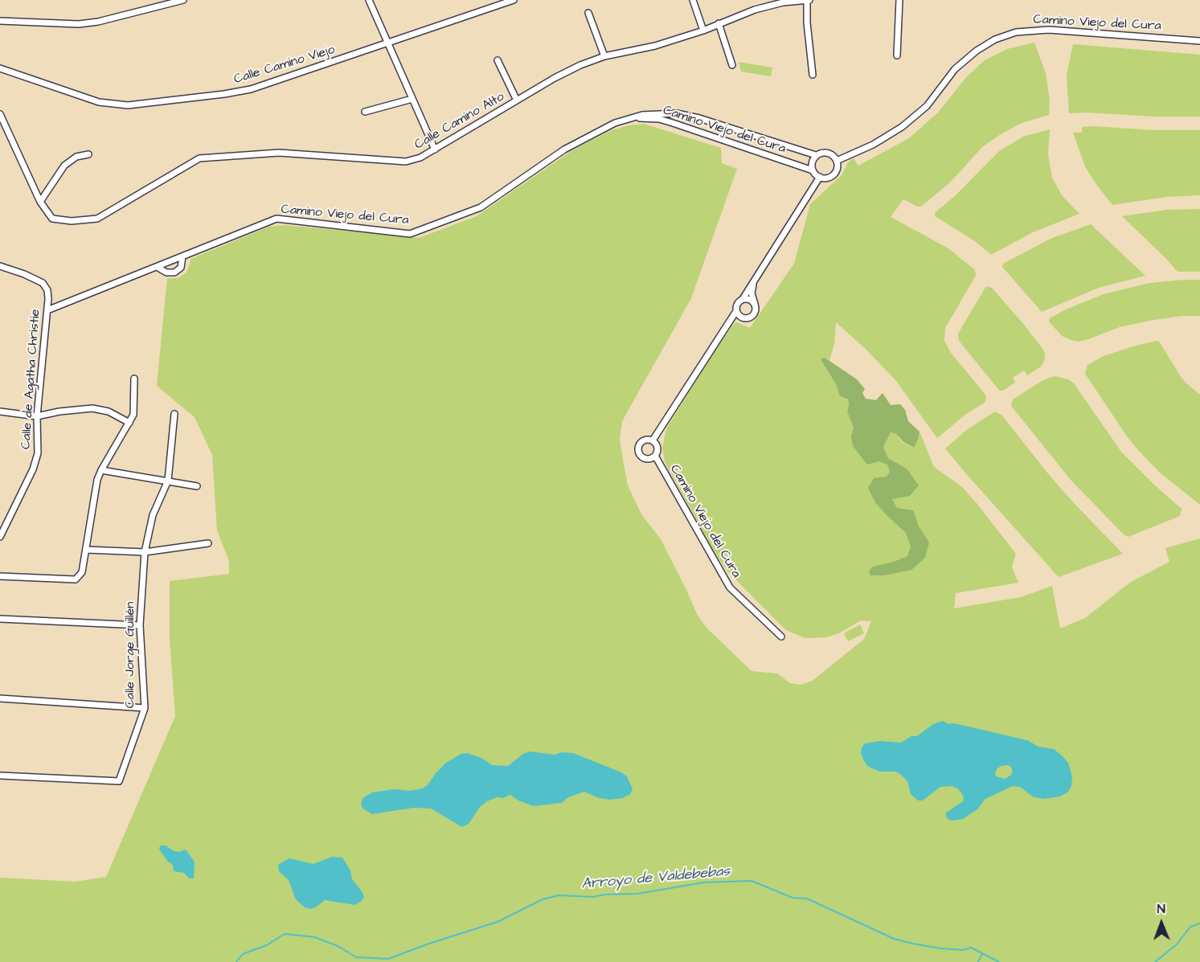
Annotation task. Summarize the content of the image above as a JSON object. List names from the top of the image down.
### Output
{
  "streets": {
    "street": [
      "Camino Viejo del Cura",
      "Calle Camino Viejo",
      "Calle Camino Alto",
      "Calle de Agatha Christie",
      "Calle Jorge Guillén"
    ]
  },
  "crossings": [
    ["Camino Viejo del Cura", "Calle de Agatha Christie"]
  ],
  "water": ["Arroyo de Valdebebas"],
  "north": "top"
}
